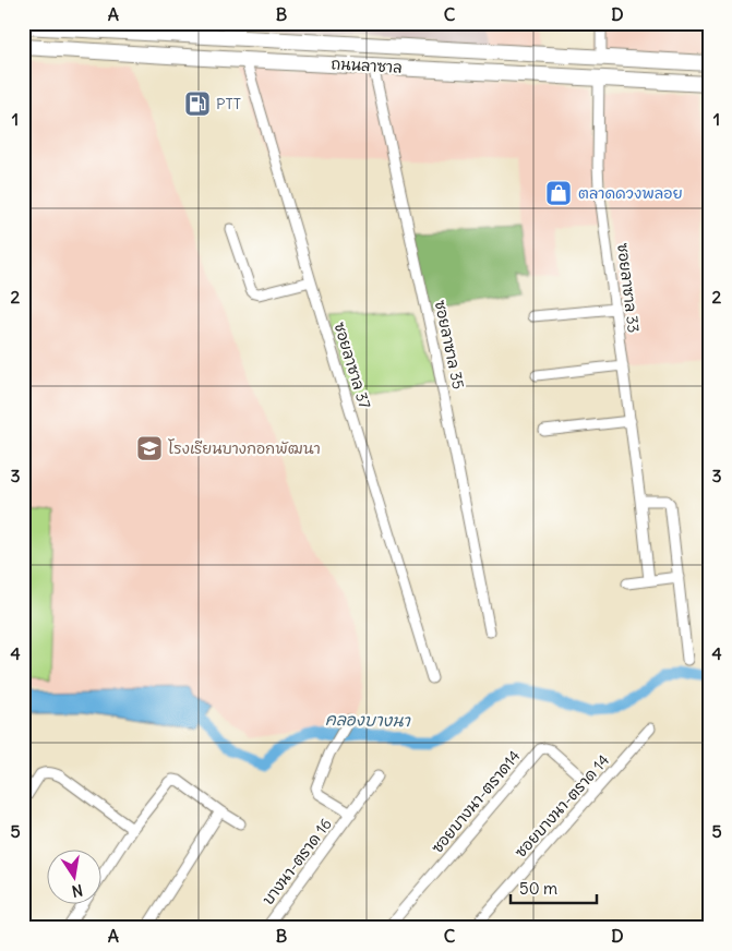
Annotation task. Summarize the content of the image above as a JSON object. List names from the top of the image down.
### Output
{
  "streets": {
    "street": [
      "ถนนลาซาล",
      "ซอยลาซาล 33",
      "ซอยลาซาล 35",
      "ซอยลาซาล 37",
      "ซอยบางนา-ตราด14",
      "ซอยบางนา-ตราด 14",
      "บางนา-ตราด 16"
    ]
  },
  "crossings": [
    ["ถนนลาซาล", "ซอยลาซาล 33"],
    ["ถนนลาซาล", "ซอยลาซาล 35"],
    ["ถนนลาซาล", "ซอยลาซาล 37"],
    ["ซอยบางนา-ตราด14", "ซอยบางนา-ตราด 14"]
  ],
  "water": ["คลองบางนา"],
  "places": {
    "fuel station": ["PTT"],
    "shop": ["ตลาดดวงพลอย"],
    "school or university": ["โรงเรียนบางกอกพัฒนา"]
  },
  "scale_bar": "50 m",
  "north": "bottom",
  "grid": {
    "columns": [
      "A",
      "B",
      "C",
      "D"
    ],
    "rows": [
      "1",
      "2",
      "3",
      "4",
      "5"
    ]
  }
}
